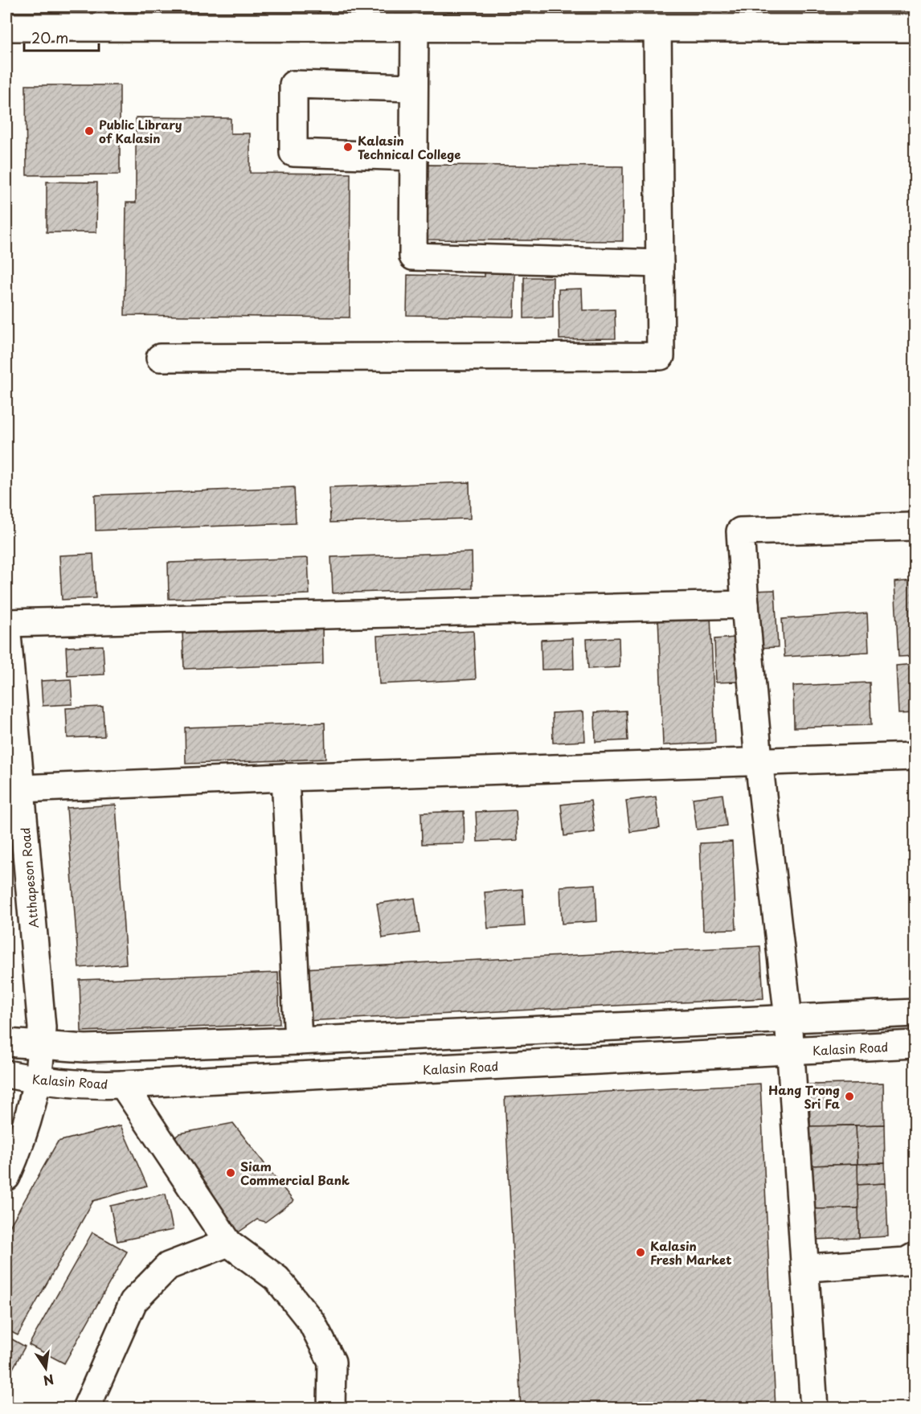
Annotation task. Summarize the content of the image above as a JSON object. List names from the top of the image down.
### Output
{
  "streets": {
    "street": ["Atthapeson Road", "Kalasin Road"]
  },
  "crossings": [
    ["Atthapeson Road", "Kalasin Road"]
  ],
  "places": [
    "Public Library of Kalasin",
    "Kalasin Technical College",
    "Hang Trong Sri Fa",
    "Siam Commercial Bank",
    "Kalasin Fresh Market"
  ],
  "scale_bar": "20 m",
  "north": "bottom"
}
